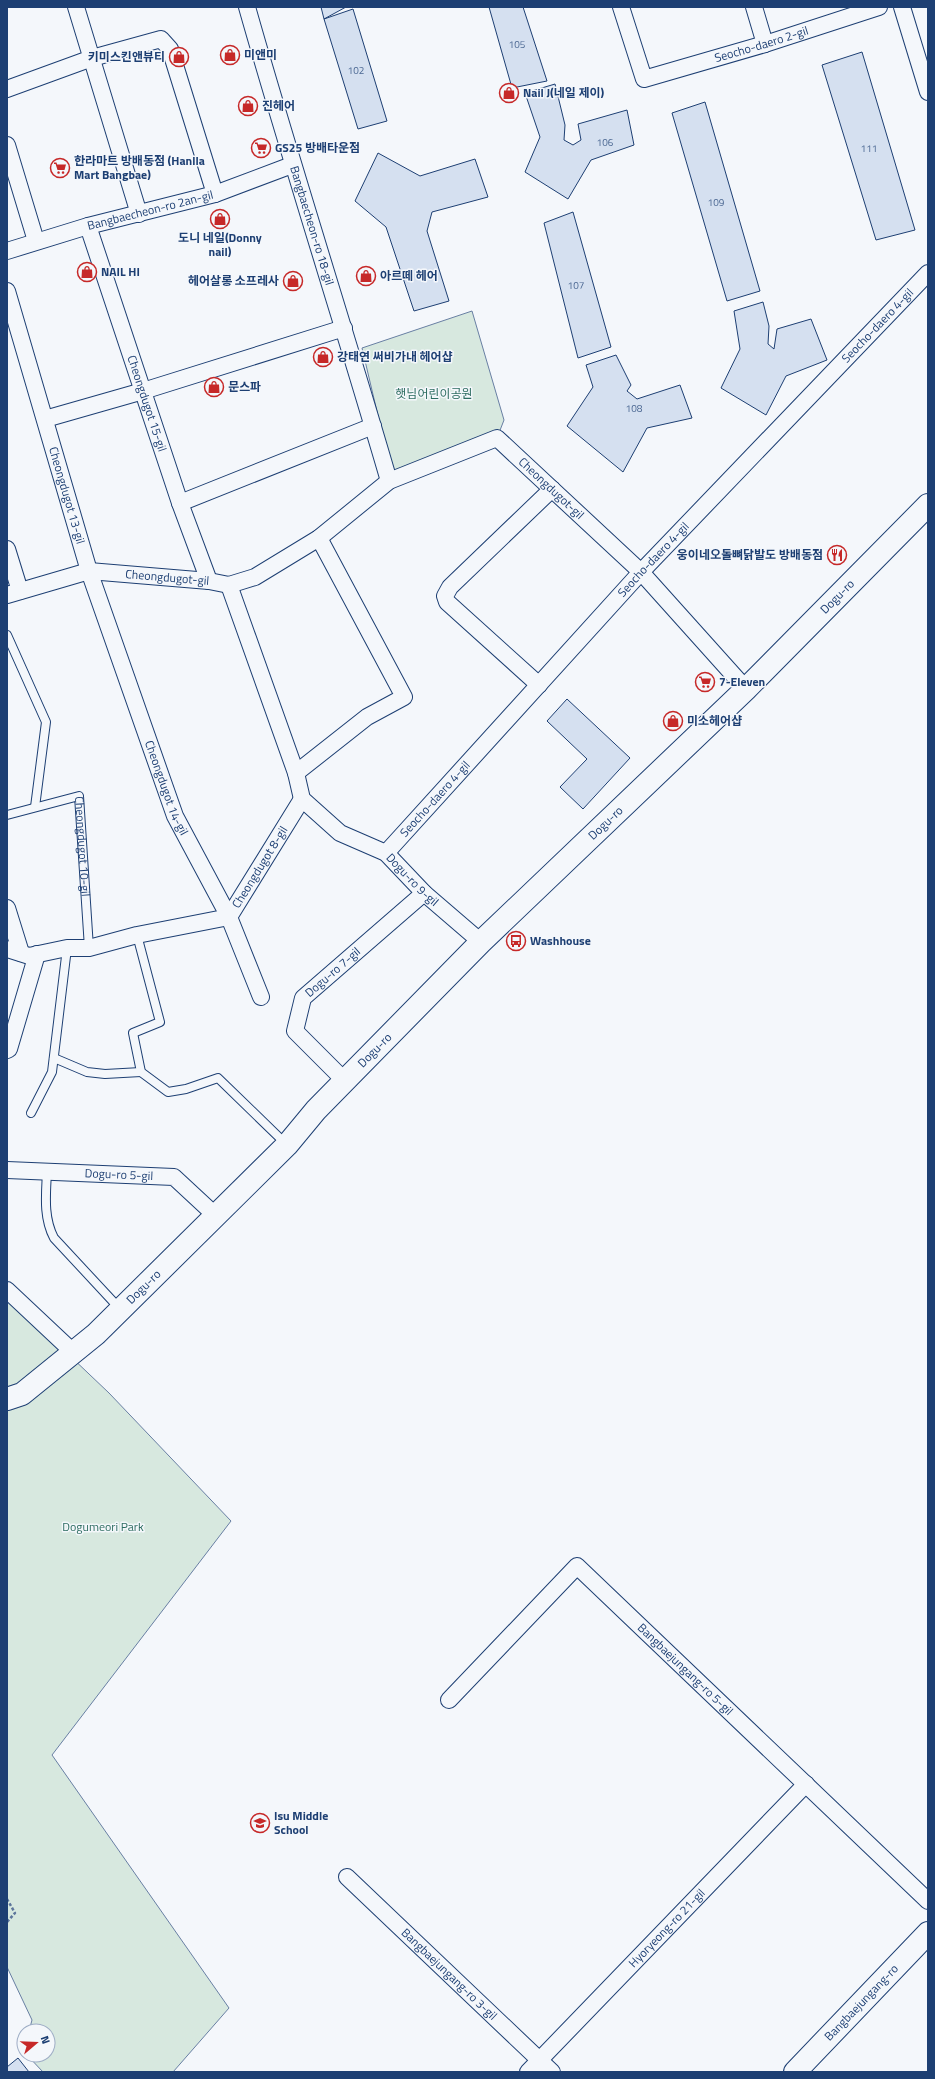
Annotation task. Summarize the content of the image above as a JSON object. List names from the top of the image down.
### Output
{
  "streets": {
    "street": [
      "Seocho-daero 2-gil",
      "Bangbaecheon-ro 2an-gil",
      "Bangbaecheon-ro 18-gil",
      "Seocho-daero 4-gil",
      "Cheongdugot 15-gil",
      "Cheongdugot-gil",
      "Cheongdugot 13-gil",
      "Dogu-ro",
      "Cheongdugot 14-gil",
      "Cheongdugot 8-gil",
      "Dogu-ro 9-gil",
      "Dogu-ro 7-gil",
      "Dogu-ro 5-gil",
      "Bangbaejungang-ro 5-gil",
      "Hyoryeong-ro 21-gil",
      "Bangbaejungang-ro 3-gil",
      "Bangbaejungang-ro"
    ],
    "lane": ["Cheongdugot 10-gil"]
  },
  "crossings": [
    ["Bangbaecheon-ro 2an-gil", "Bangbaecheon-ro 18-gil"],
    ["Bangbaecheon-ro 2an-gil", "Cheongdugot 15-gil"],
    ["Bangbaecheon-ro 18-gil", "Cheongdugot-gil"],
    ["Seocho-daero 4-gil", "Cheongdugot-gil"],
    ["Seocho-daero 4-gil", "Dogu-ro 9-gil"],
    ["Cheongdugot 15-gil", "Cheongdugot-gil"],
    ["Cheongdugot-gil", "Cheongdugot 13-gil"],
    ["Cheongdugot-gil", "Dogu-ro"],
    ["Cheongdugot-gil", "Cheongdugot 14-gil"],
    ["Cheongdugot 13-gil", "Cheongdugot 14-gil"],
    ["Dogu-ro", "Dogu-ro 9-gil"],
    ["Dogu-ro", "Dogu-ro 7-gil"],
    ["Dogu-ro", "Dogu-ro 5-gil"],
    ["Cheongdugot 14-gil", "Cheongdugot 8-gil"],
    ["Cheongdugot 10-gil", "Cheongdugot 8-gil"],
    ["Cheongdugot 8-gil", "Dogu-ro 9-gil"],
    ["Dogu-ro 9-gil", "Dogu-ro 7-gil"],
    ["Bangbaejungang-ro 5-gil", "Hyoryeong-ro 21-gil"],
    ["Hyoryeong-ro 21-gil", "Bangbaejungang-ro 3-gil"]
  ],
  "parks": ["햇님어린이공원", "Dogumeori Park"],
  "places": {
    "shop": [
      "미앤미",
      "키미스킨앤뷰티",
      "Nail J(네일 제이)",
      "진헤어",
      "도니 네일(Donny nail)",
      "NAIL HI",
      "아르떼 헤어",
      "헤어살롱 소프레사",
      "강태연 써비가내 헤어샵",
      "문스파",
      "미소헤어샵"
    ],
    "supermarket": ["GS25 방배타운점", "한라마트 방배동점 (Hanlla Mart Bangbae)", "7-Eleven"],
    "restaurant": ["웅이네오돌뼈닭발도 방배동점"],
    "bus stop": ["Washhouse"],
    "school or university": ["Isu Middle School"]
  },
  "house_numbers": [
    "105",
    "102",
    "106",
    "111",
    "109",
    "107",
    "108"
  ],
  "north": "right"
}
